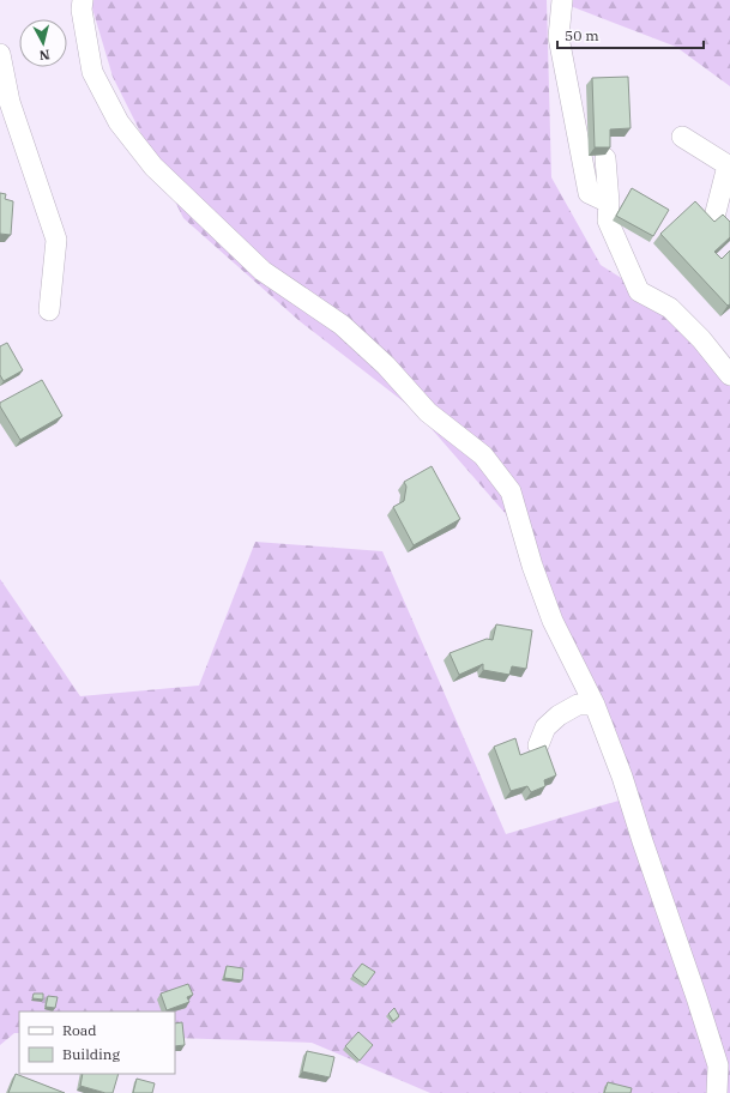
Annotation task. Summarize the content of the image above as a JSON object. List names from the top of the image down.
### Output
{
  "legend": ["Road", "Building"],
  "scale_bar": "50 m",
  "north": "bottom"
}
